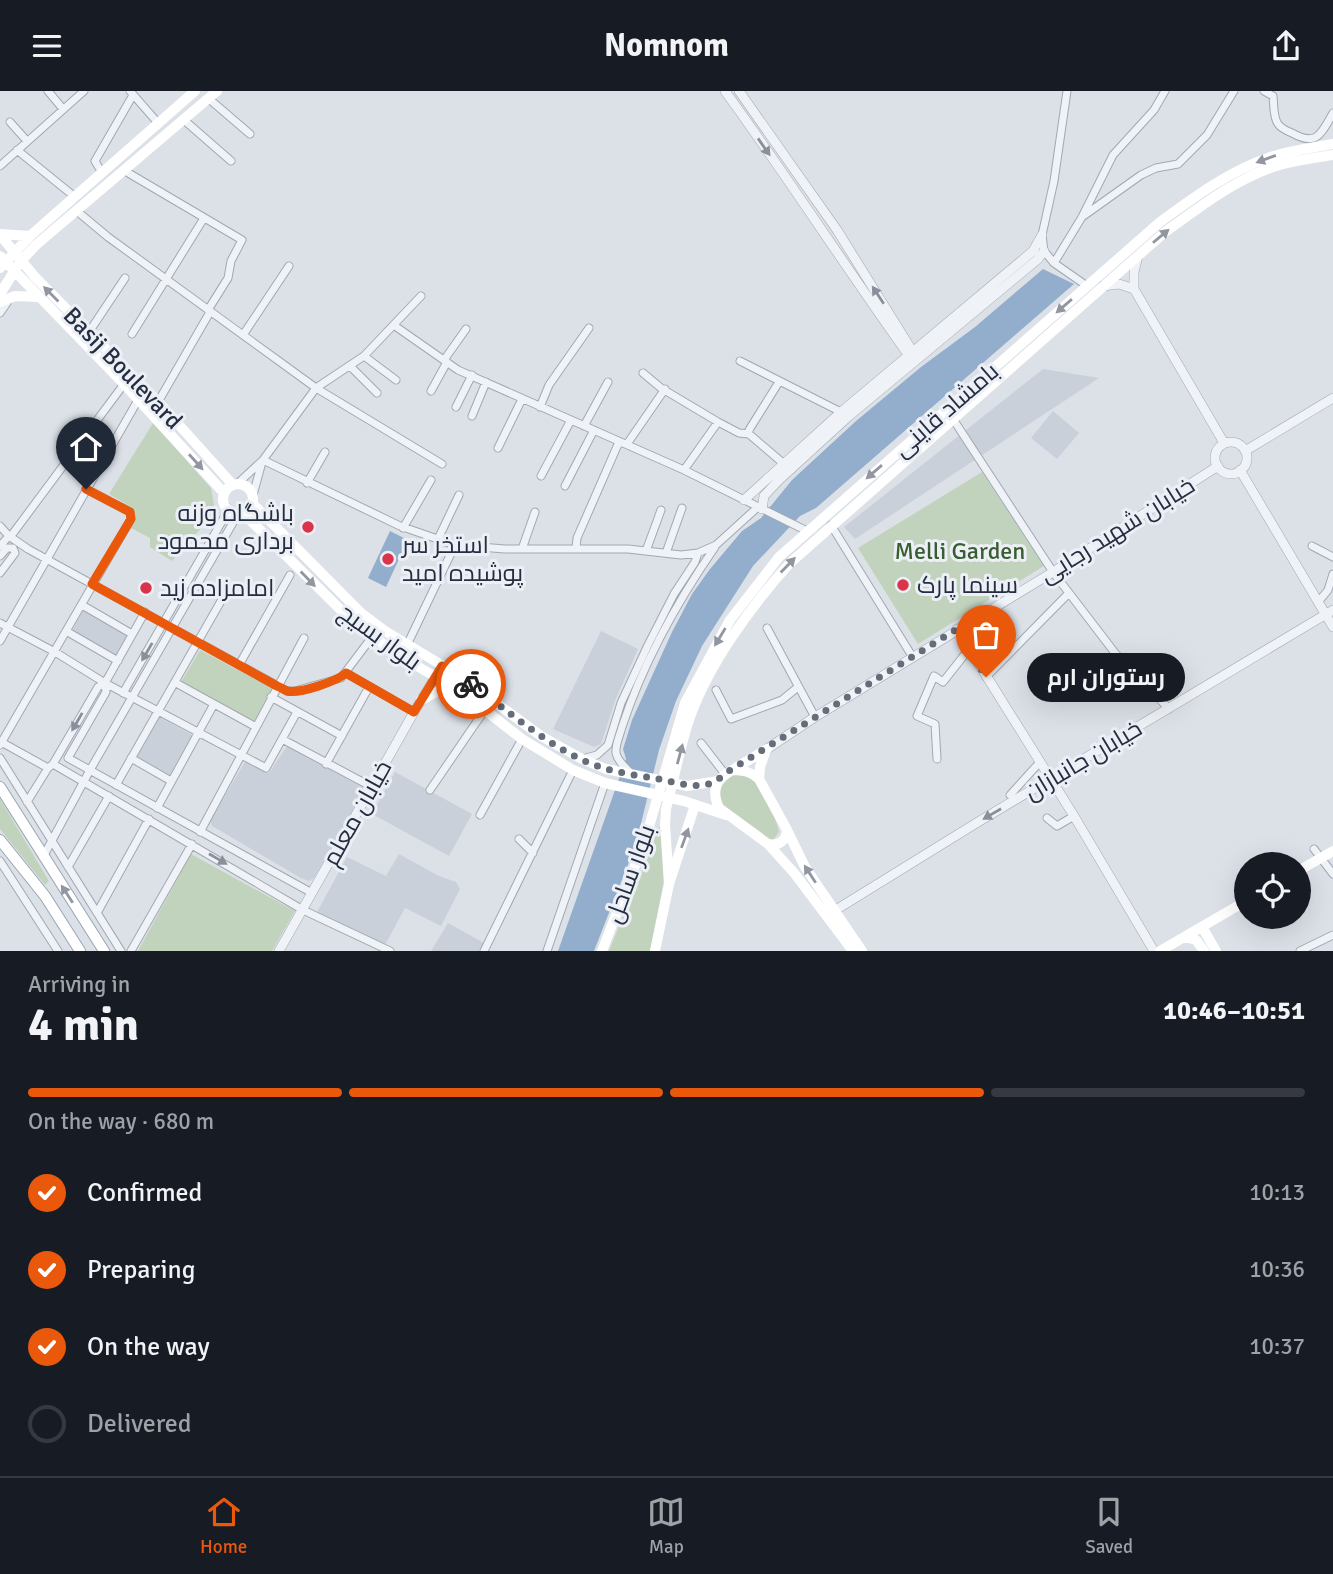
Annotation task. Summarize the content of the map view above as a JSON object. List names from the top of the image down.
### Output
{
  "streets": {
    "main road": [
      "Basij Boulevard",
      "بامشاد قاینی",
      "بلوار بسیج",
      "بلوار ساحل"
    ],
    "street": ["خیابان شهید رجایی", "خیابان جانبازان", "خیابان معلم"]
  },
  "crossings": [
    ["Basij Boulevard", "بلوار بسیج"],
    ["بامشاد قاینی", "بلوار ساحل"],
    ["بلوار بسیج", "خیابان معلم"]
  ],
  "one_way": ["خیابان جانبازان"],
  "parks": ["Melli Garden"],
  "places": [
    "باشگاه وزنه برداری محمود",
    "استخر سر پوشیده امید",
    "سینما پارک",
    "امامزاده زید",
    "رستوران ارم"
  ],
  "page": {
    "header": "Nomnom",
    "bubble": "رستوران ارم",
    "heading": ["4 min", "Arriving in", "10:46–10:51"],
    "bar": "On the way · 680 m",
    "list": [
      ["Confirmed", "10:13"],
      ["Preparing", "10:36"],
      ["On the way", "10:37"],
      "Delivered"
    ],
    "tabs": ["Home", "Map", "Saved"]
  }
}
